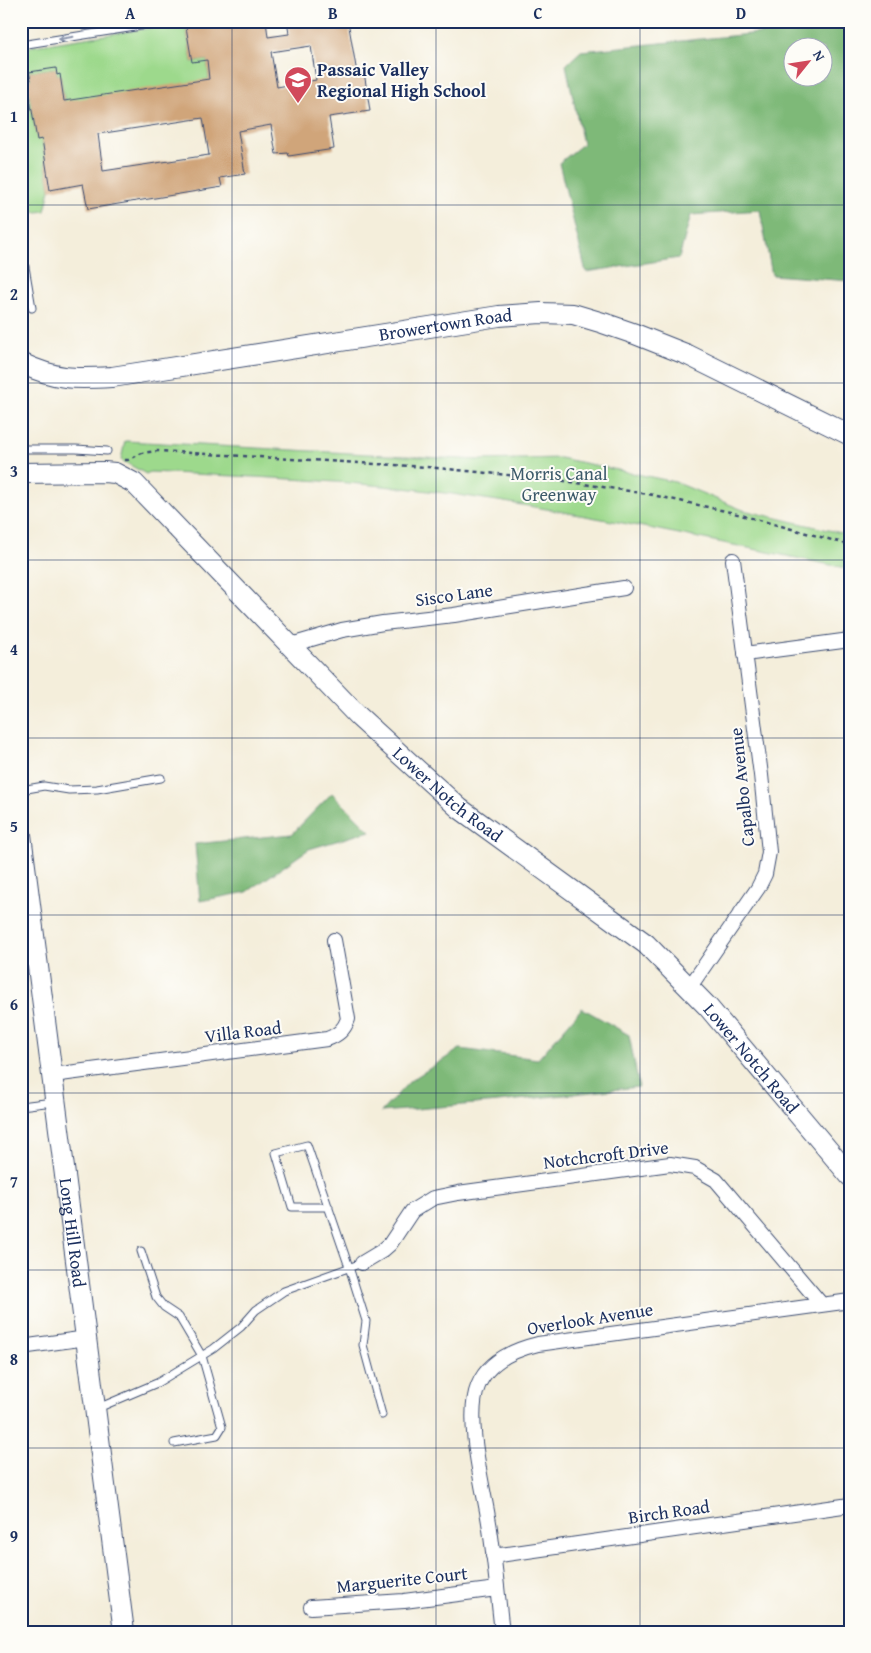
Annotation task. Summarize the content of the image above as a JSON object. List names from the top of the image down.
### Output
{
  "streets": {
    "street": [
      "Browertown Road",
      "Sisco Lane",
      "Capalbo Avenue",
      "Lower Notch Road",
      "Villa Road",
      "Notchcroft Drive",
      "Long Hill Road",
      "Overlook Avenue",
      "Birch Road",
      "Marguerite Court"
    ]
  },
  "crossings": [
    ["Sisco Lane", "Lower Notch Road"],
    ["Capalbo Avenue", "Lower Notch Road"],
    ["Villa Road", "Long Hill Road"],
    ["Notchcroft Drive", "Overlook Avenue"],
    ["Overlook Avenue", "Birch Road"],
    ["Overlook Avenue", "Marguerite Court"]
  ],
  "parks": ["Morris Canal Greenway"],
  "places": {
    "school or university": ["Passaic Valley Regional High School"]
  },
  "north": "top right",
  "grid": {
    "columns": [
      "A",
      "B",
      "C",
      "D"
    ],
    "rows": [
      "1",
      "2",
      "3",
      "4",
      "5",
      "6",
      "7",
      "8",
      "9"
    ]
  }
}
